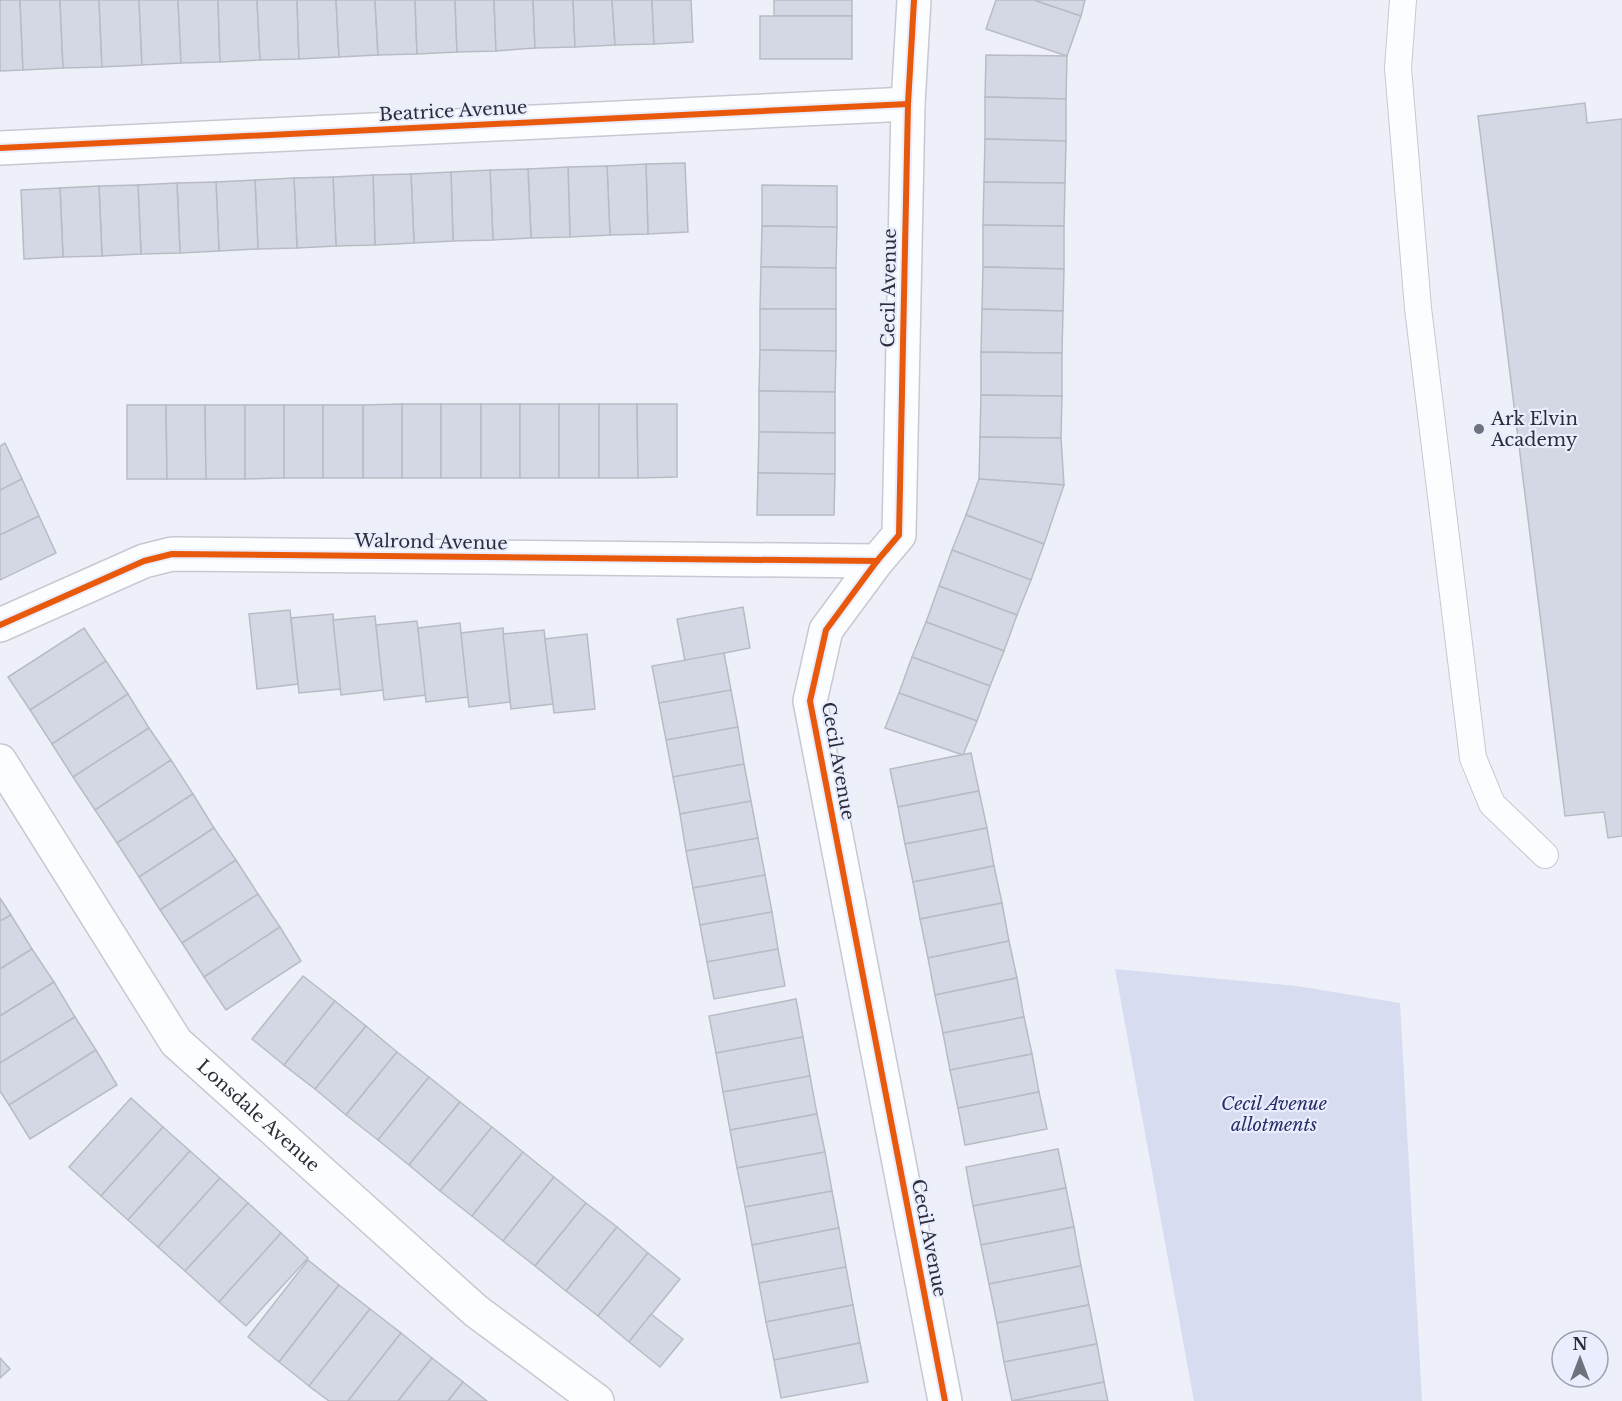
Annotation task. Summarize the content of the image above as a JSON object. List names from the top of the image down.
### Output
{
  "streets": {
    "street": [
      "Beatrice Avenue",
      "Cecil Avenue",
      "Walrond Avenue",
      "Lonsdale Avenue"
    ]
  },
  "crossings": [
    ["Beatrice Avenue", "Cecil Avenue"],
    ["Cecil Avenue", "Walrond Avenue"]
  ],
  "parks": ["Cecil Avenue allotments"],
  "places": ["Ark Elvin Academy"],
  "north": "top"
}
